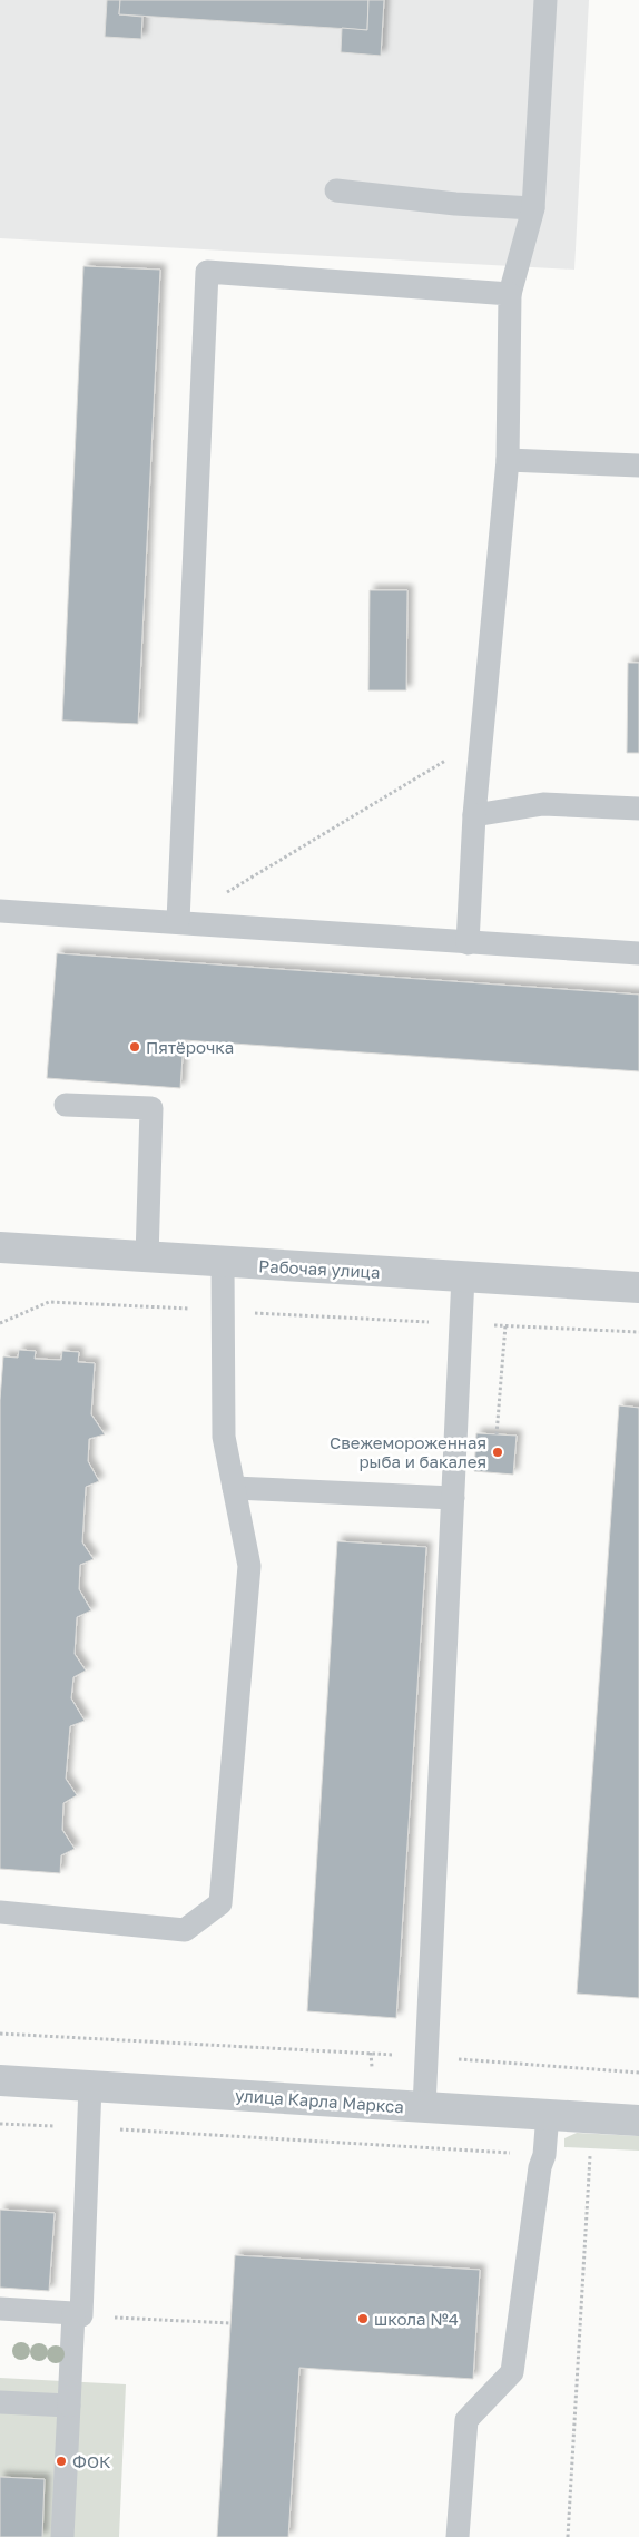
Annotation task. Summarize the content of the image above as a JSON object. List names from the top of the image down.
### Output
{
  "streets": {
    "street": ["Рабочая улица", "улица Карла Маркса"]
  },
  "places": [
    "Пятёрочка",
    "Свежемороженная рыба и бакалея",
    "школа №4",
    "ФОК"
  ]
}
